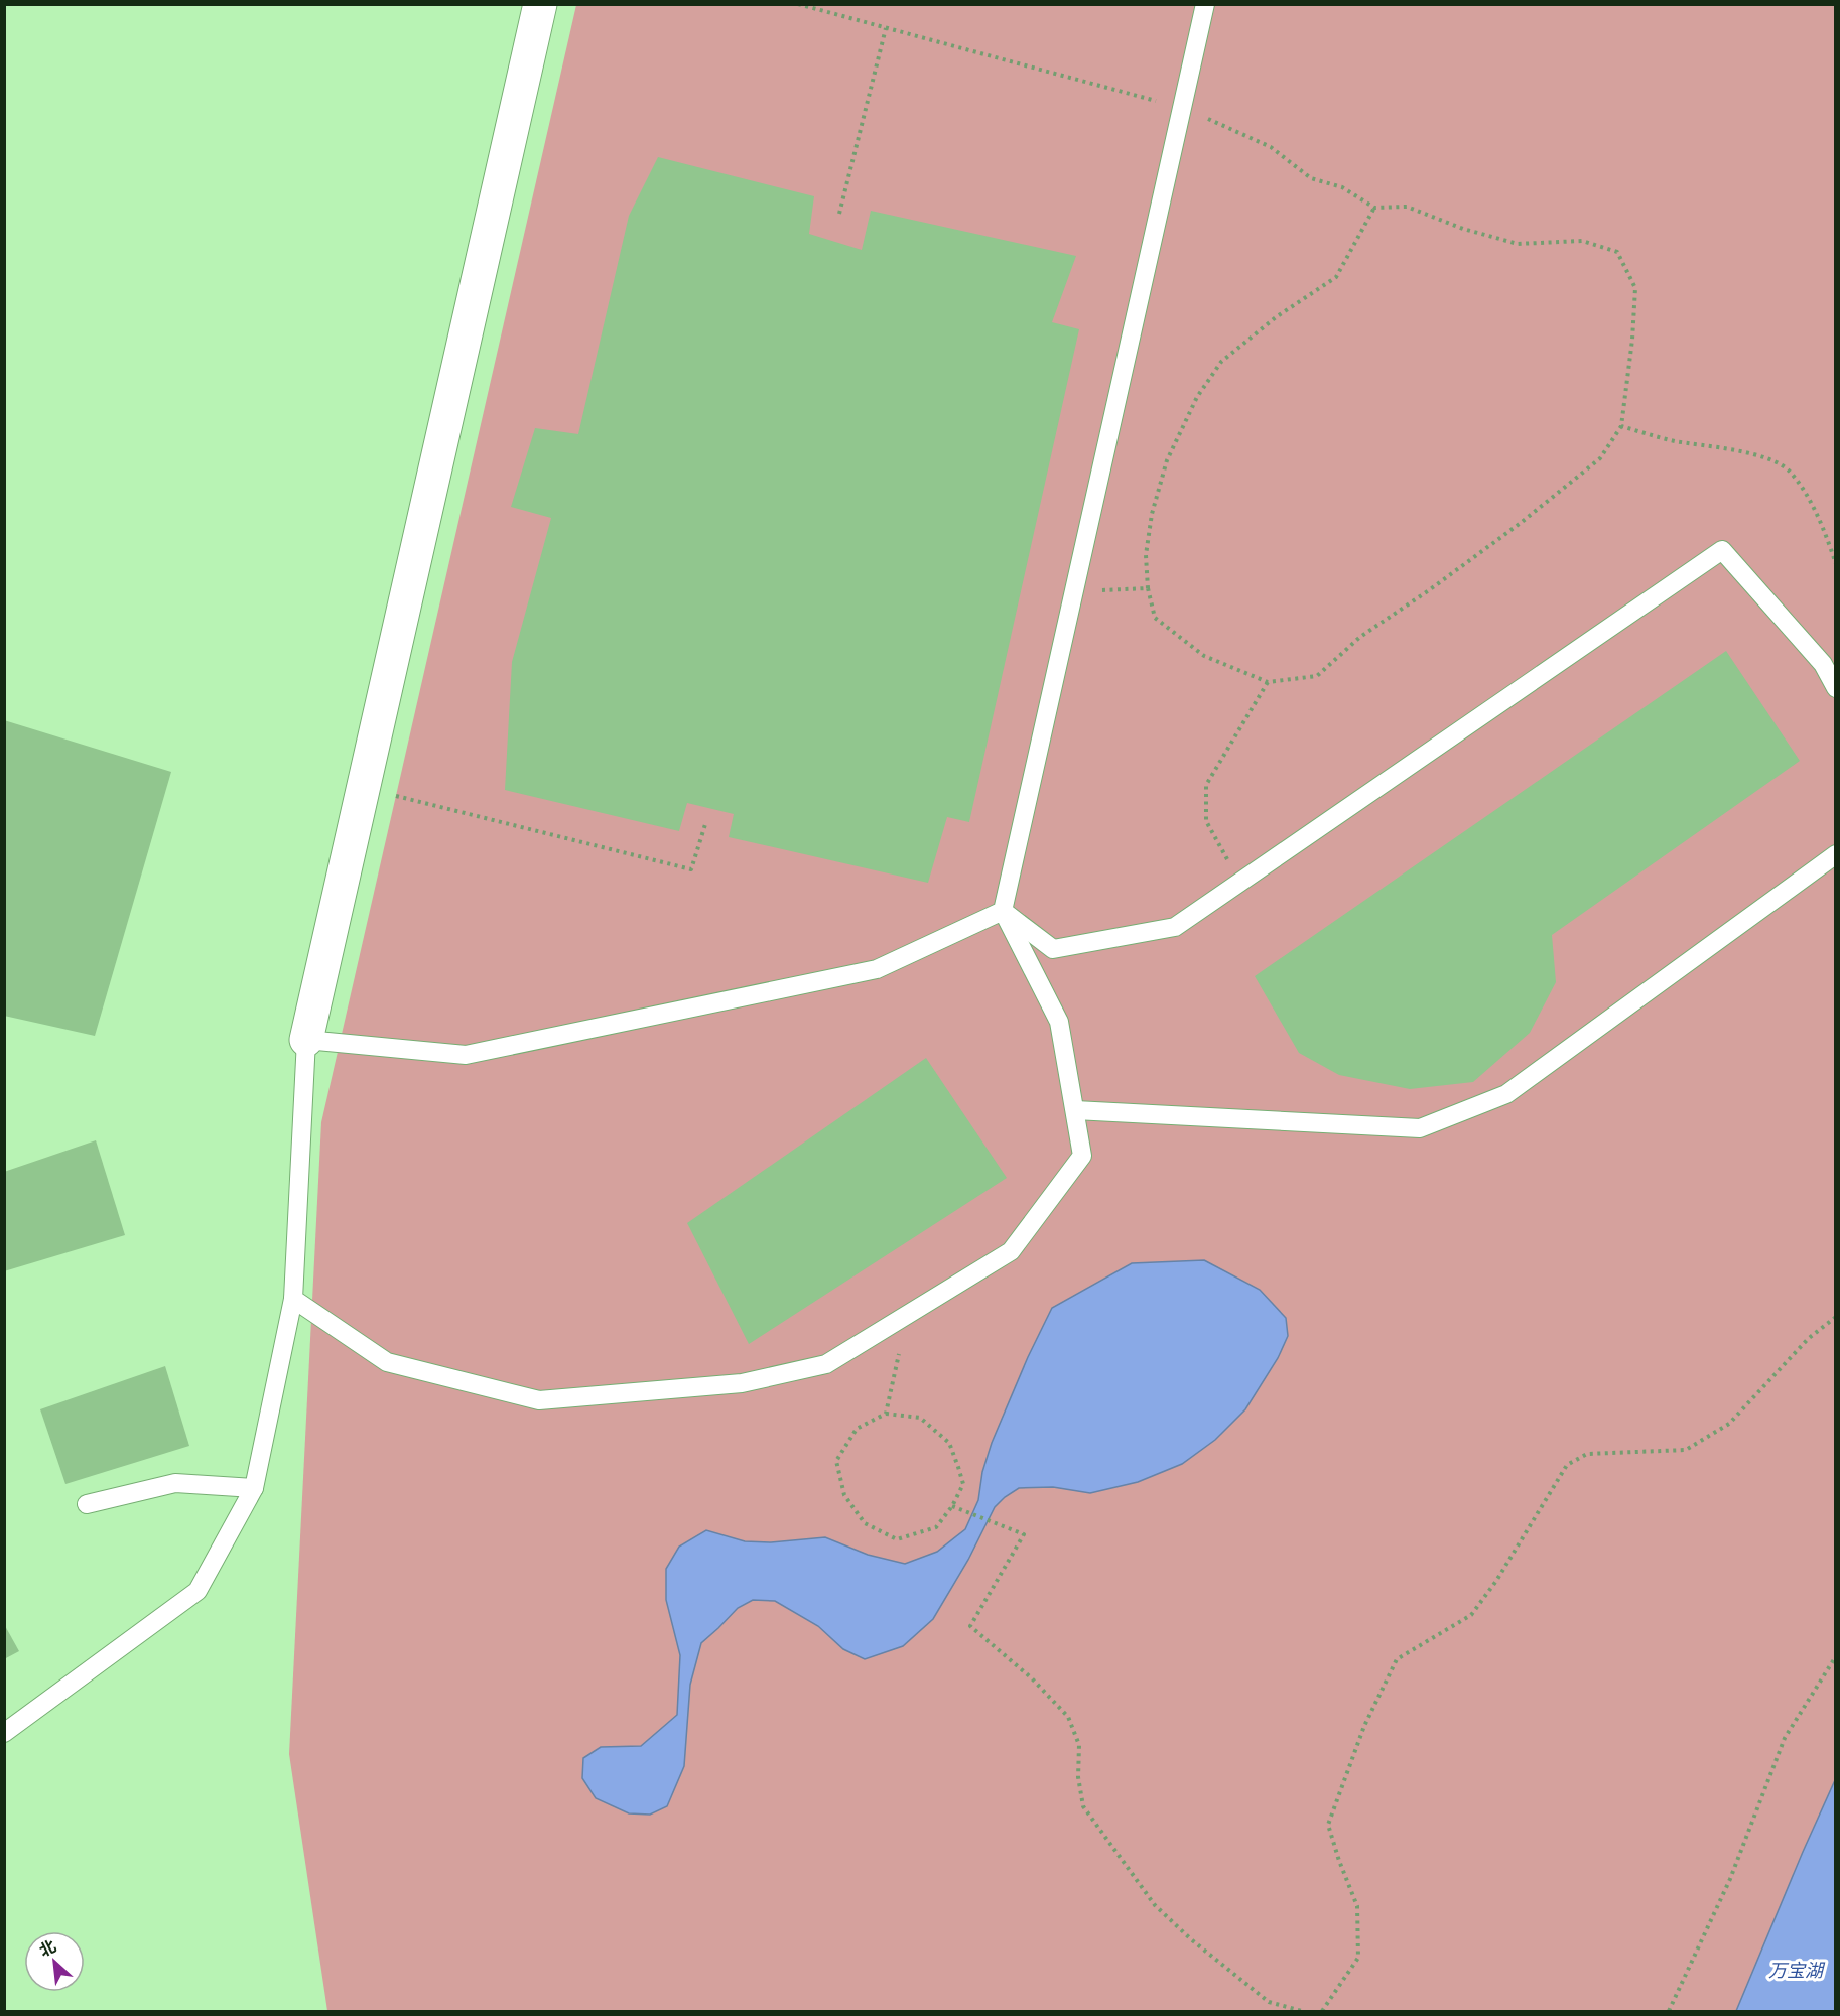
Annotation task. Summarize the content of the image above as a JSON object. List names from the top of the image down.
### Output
{
  "water": ["万宝湖"],
  "north": "top left"
}
